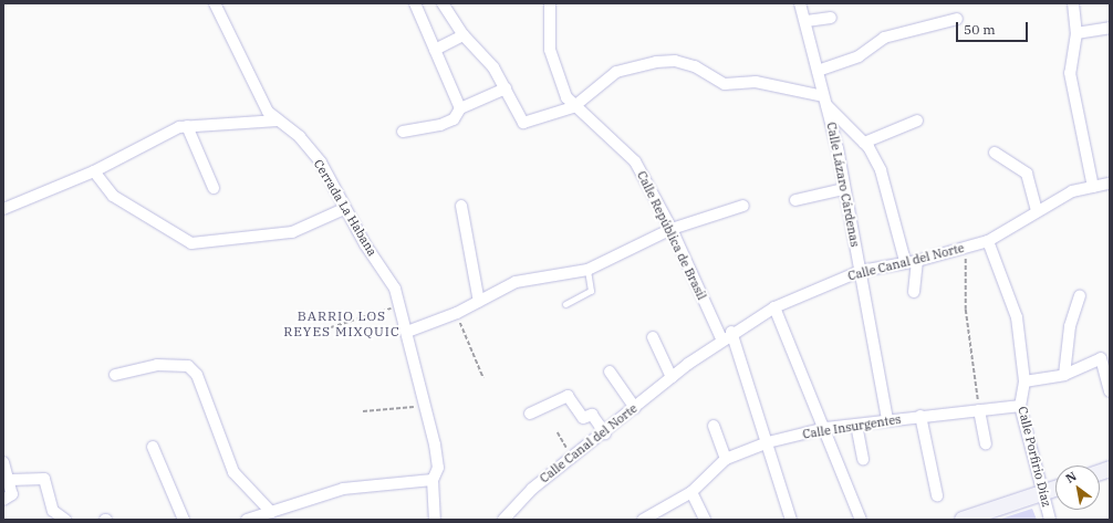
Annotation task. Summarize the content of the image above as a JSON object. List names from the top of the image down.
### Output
{
  "streets": {
    "street": [
      "Calle Lázaro Cárdenas",
      "Cerrada La Habana",
      "Calle República de Brasil",
      "Calle Canal del Norte",
      "Calle Insurgentes",
      "Calle Porfirio Díaz"
    ]
  },
  "crossings": [
    ["Calle Lázaro Cárdenas", "Calle Canal del Norte"],
    ["Calle Lázaro Cárdenas", "Calle Insurgentes"],
    ["Calle República de Brasil", "Calle Canal del Norte"],
    ["Calle Canal del Norte", "Calle Porfirio Díaz"],
    ["Calle Insurgentes", "Calle Porfirio Díaz"]
  ],
  "districts": ["BARRIO LOS REYES MIXQUIC"],
  "scale_bar": "50 m",
  "north": "top left"
}
